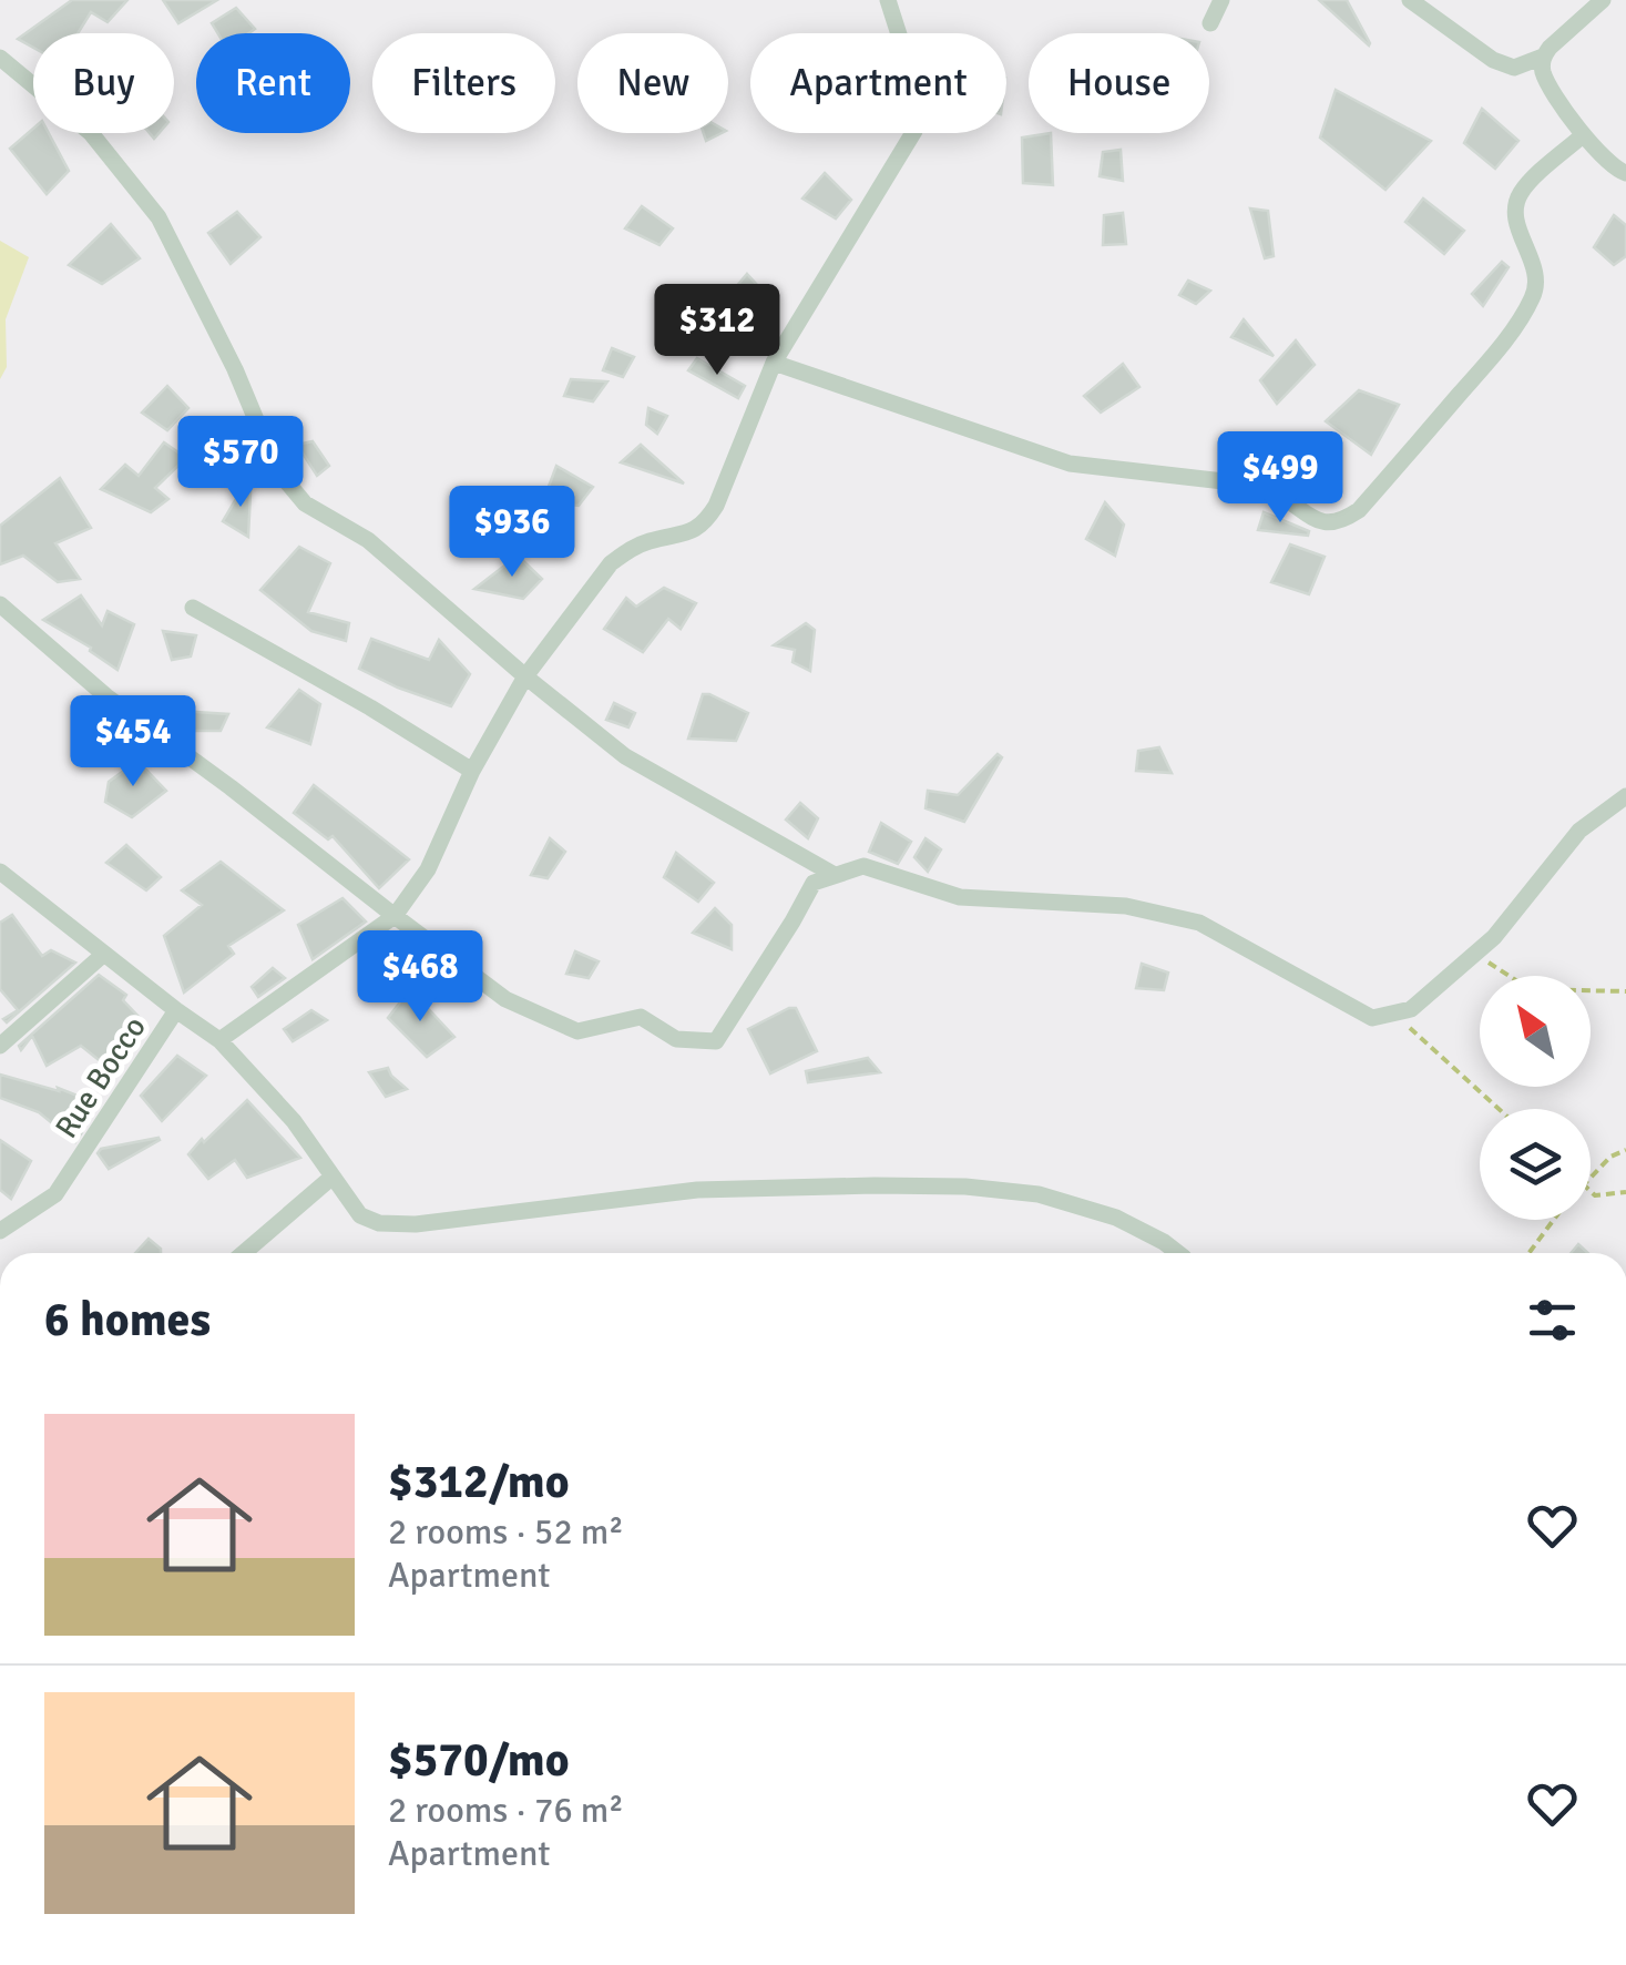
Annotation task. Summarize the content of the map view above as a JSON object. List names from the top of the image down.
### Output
{
  "streets": {
    "street": ["Rue Bocco"]
  },
  "north": "top left",
  "page": {
    "chip": [
      "Buy",
      "Rent",
      "Filters",
      "New",
      "Apartment",
      "House"
    ],
    "price": [
      "$312",
      "$570",
      "$499",
      "$936",
      "$454",
      "$468"
    ],
    "heading": "6 homes",
    "list": [
      {
        "name": "$312/mo",
        "note": "2 rooms · 52 m² · Apartment"
      },
      {
        "name": "$570/mo",
        "note": "2 rooms · 76 m² · Apartment"
      }
    ]
  }
}
